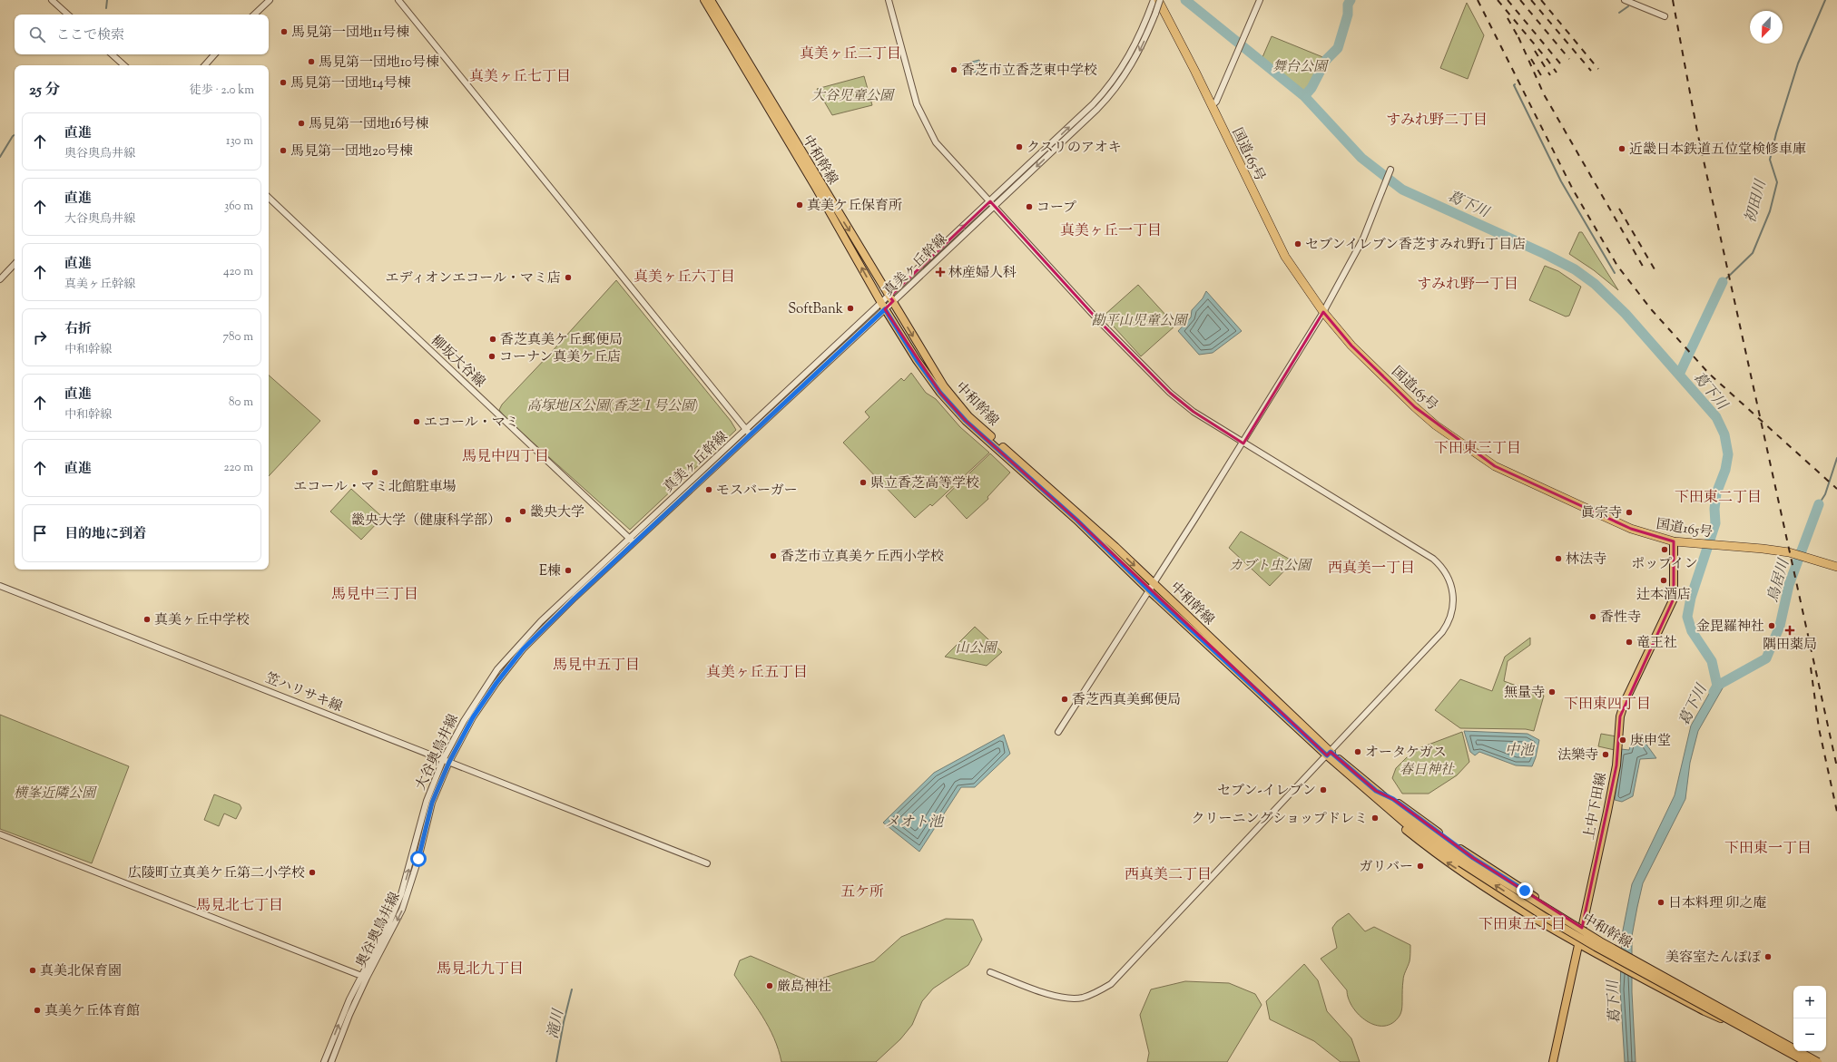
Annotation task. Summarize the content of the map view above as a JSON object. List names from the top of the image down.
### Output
{
  "streets": {
    "highway": ["国道165号"],
    "main road": ["中和幹線", "上中下田線"],
    "street": [
      "真美ヶ丘幹線",
      "柳坂大谷線",
      "笠ハリサキ線",
      "大谷奥鳥井線",
      "奥谷奥鳥井線"
    ]
  },
  "crossings": [
    ["国道165号", "上中下田線"],
    ["中和幹線", "真美ヶ丘幹線"],
    ["真美ヶ丘幹線", "柳坂大谷線"],
    ["真美ヶ丘幹線", "大谷奥鳥井線"],
    ["柳坂大谷線", "大谷奥鳥井線"],
    ["笠ハリサキ線", "大谷奥鳥井線"],
    ["笠ハリサキ線", "奥谷奥鳥井線"],
    ["大谷奥鳥井線", "奥谷奥鳥井線"]
  ],
  "one_way": ["大谷奥鳥井線", "奥谷奥鳥井線"],
  "districts": [
    "真美ヶ丘二丁目",
    "真美ヶ丘七丁目",
    "すみれ野二丁目",
    "真美ヶ丘一丁目",
    "真美ヶ丘六丁目",
    "すみれ野一丁目",
    "下田東三丁目",
    "馬見中四丁目",
    "下田東二丁目",
    "西真美一丁目",
    "馬見中三丁目",
    "馬見中五丁目",
    "真美ヶ丘五丁目",
    "下田東四丁目",
    "下田東一丁目",
    "西真美二丁目",
    "五ケ所",
    "馬見北七丁目",
    "下田東五丁目",
    "馬見北九丁目"
  ],
  "water": [
    "初田川",
    "葛下川",
    "鳥居川",
    "中池",
    "メオト池",
    "滝川"
  ],
  "parks": [
    "舞台公園",
    "大谷児童公園",
    "勘平山児童公園",
    "高塚地区公園(香芝１号公園)",
    "カブト虫公園",
    "山公園",
    "春日神社",
    "横峯近隣公園"
  ],
  "places": {
    "other": [
      "馬見第一団地11号棟",
      "馬見第一団地10号棟",
      "香芝市立香芝東中学校",
      "馬見第一団地14号棟",
      "馬見第一団地16号棟",
      "クスリのアオキ",
      "近畿日本鉄道五位堂検修車庫",
      "馬見第一団地20号棟",
      "真美ケ丘保育所",
      "コープ",
      "セブンイレブン香芝すみれ野1丁目店",
      "エディオンエコール・マミ店",
      "SoftBank",
      "香芝真美ケ丘郵便局",
      "コーナン真美ケ丘店",
      "エコール・マミ",
      "エコール・マミ北館駐車場",
      "県立香芝高等学校",
      "モスバーガー",
      "畿央大学",
      "眞宗寺",
      "畿央大学（健康科学部）",
      "ポップイン",
      "香芝市立真美ケ丘西小学校",
      "林法寺",
      "E棟",
      "辻本酒店",
      "香性寺",
      "真美ヶ丘中学校",
      "金毘羅神社",
      "竜王社",
      "無量寺",
      "香芝西真美郵便局",
      "庚申堂",
      "オータケガス",
      "法樂寺",
      "セブン-イレブン",
      "クリーニングショップドレミ",
      "ガリバー",
      "広陵町立真美ケ丘第二小学校",
      "日本料理 卯之庵",
      "美容室たんぽぽ",
      "真美北保育園",
      "厳島神社",
      "真美ケ丘体育館"
    ],
    "health": ["林産婦人科", "隅田薬局"]
  },
  "north": "bottom left",
  "page": {
    "search": "ここで検索",
    "heading": ["25 分", "徒歩 · 2.0 km"],
    "list": [
      ["直進", "奥谷奥鳥井線", "130 m"],
      ["直進", "大谷奥鳥井線", "360 m"],
      ["直進", "真美ヶ丘幹線", "420 m"],
      ["右折", "中和幹線", "780 m"],
      ["直進", "中和幹線", "80 m"],
      ["直進", "220 m"],
      "目的地に到着"
    ],
    "map_buttons": ["+", "−"]
  }
}
